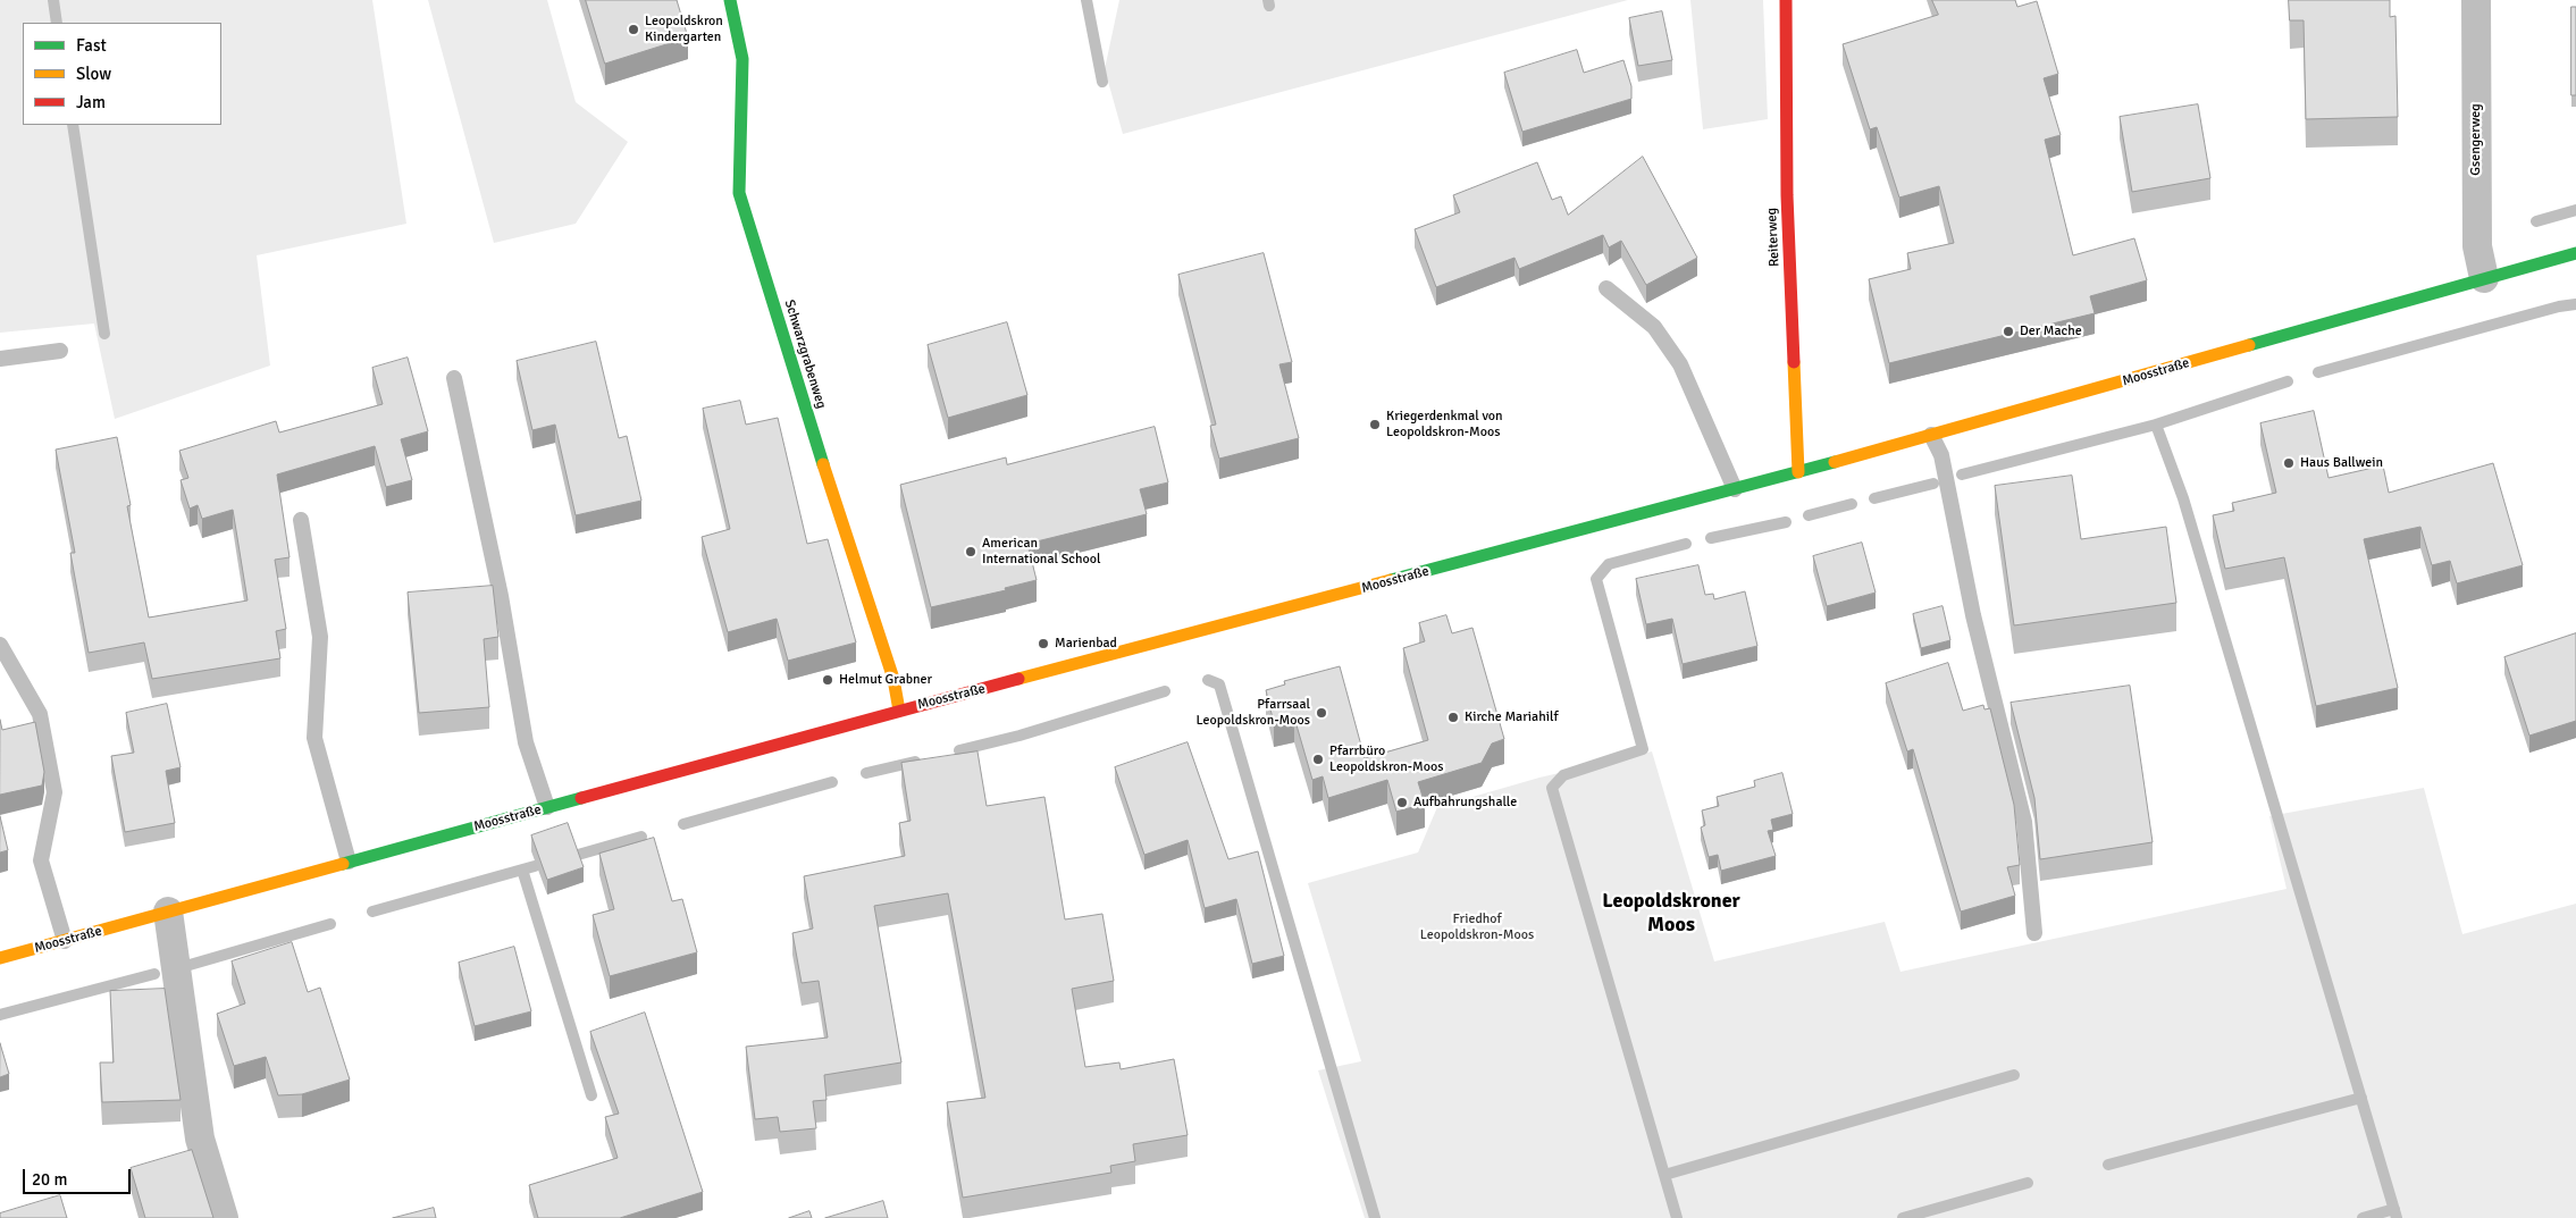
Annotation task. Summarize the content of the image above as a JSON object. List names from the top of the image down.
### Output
{
  "streets": {
    "street": [
      "Gsengerweg",
      "Reiterweg",
      "Schwarzgrabenweg",
      "Moosstraße"
    ]
  },
  "crossings": [
    ["Gsengerweg", "Moosstraße"],
    ["Reiterweg", "Moosstraße"],
    ["Schwarzgrabenweg", "Moosstraße"]
  ],
  "districts": ["Leopoldskroner Moos"],
  "parks": ["Friedhof Leopoldskron-Moos"],
  "places": [
    "Leopoldskron Kindergarten",
    "Der Mache",
    "Kriegerdenkmal von Leopoldskron-Moos",
    "Haus Ballwein",
    "American International School",
    "Marienbad",
    "Helmut Grabner",
    "Pfarrsaal Leopoldskron-Moos",
    "Kirche Mariahilf",
    "Pfarrbüro Leopoldskron-Moos",
    "Aufbahrungshalle"
  ],
  "legend": ["Fast", "Slow", "Jam"],
  "scale_bar": "20 m"
}
